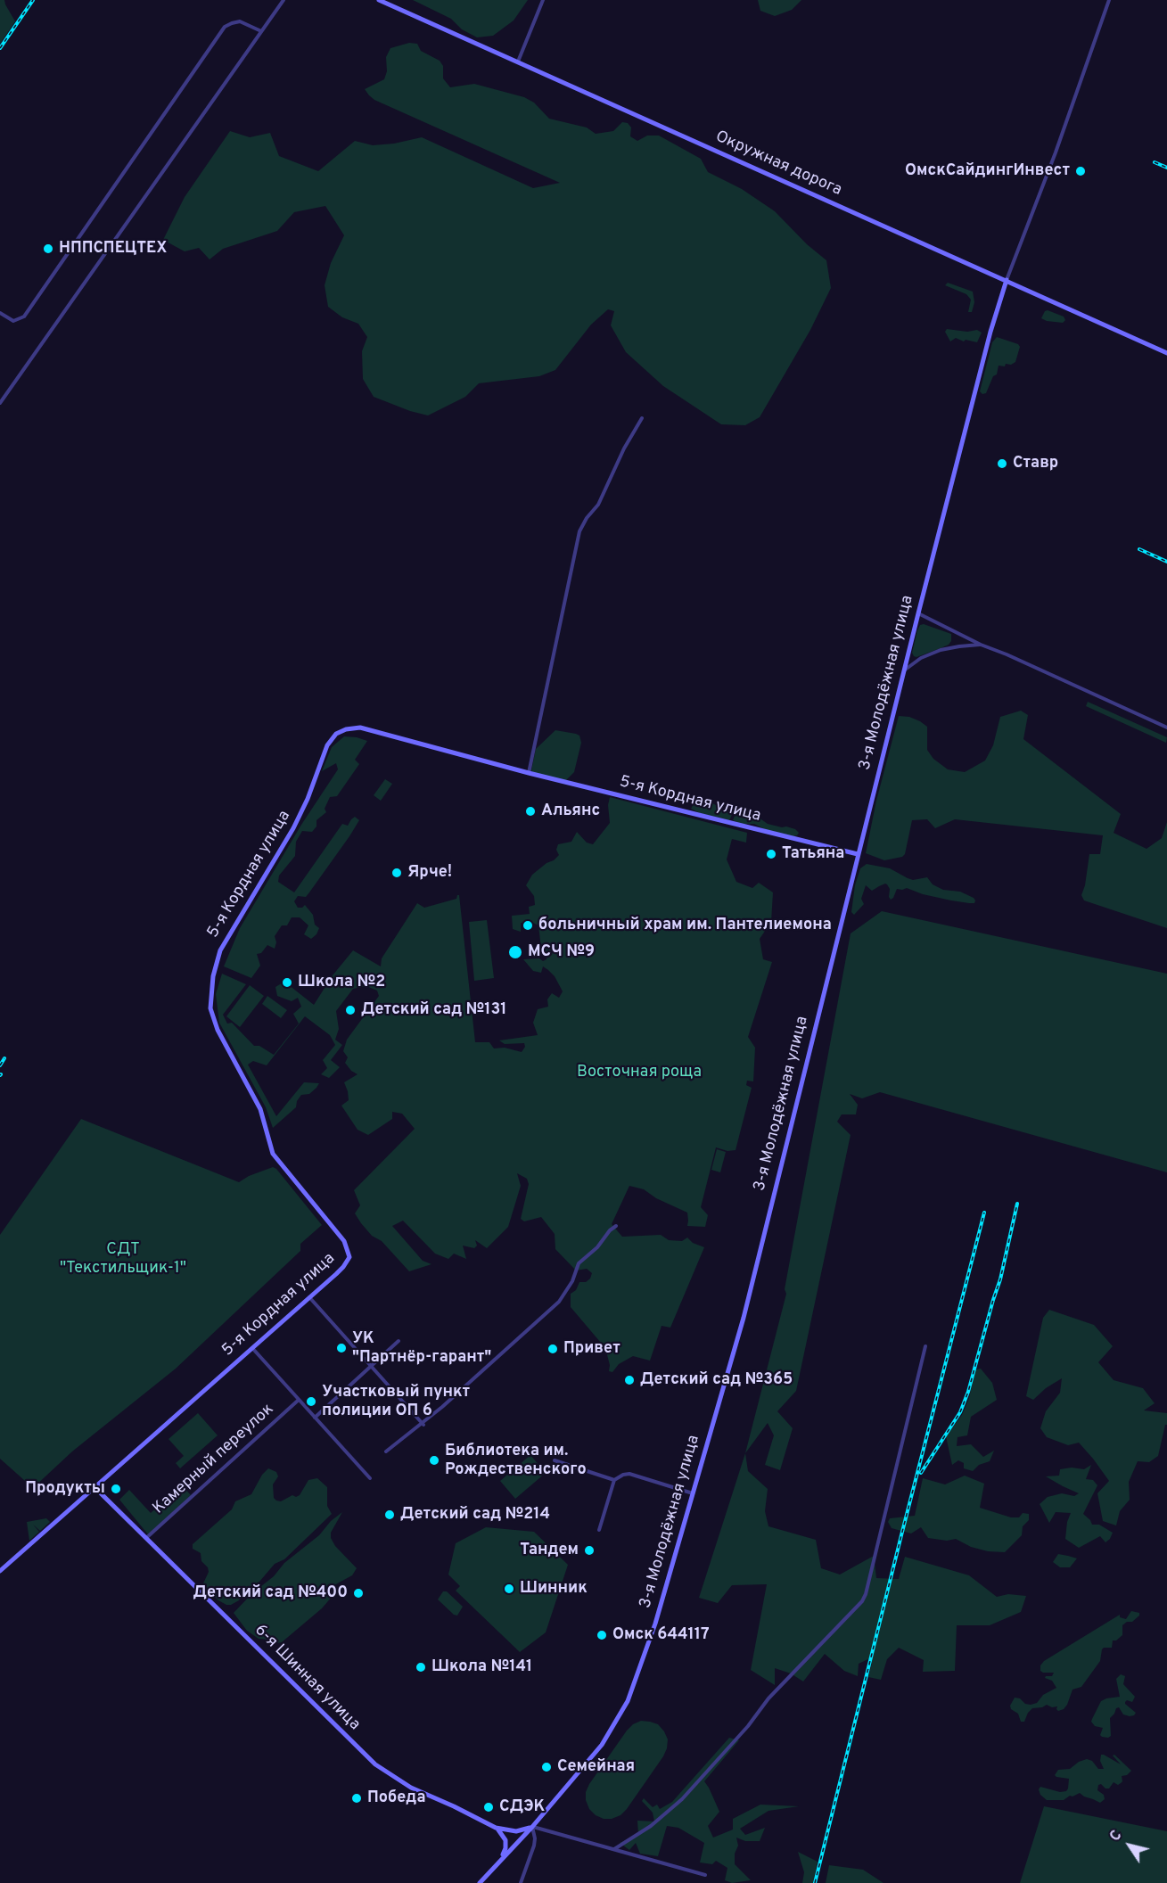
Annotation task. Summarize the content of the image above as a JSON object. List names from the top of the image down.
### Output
{
  "streets": {
    "main road": [
      "Окружная дорога",
      "3-я Молодёжная улица",
      "5-я Кордная улица",
      "6-я Шинная улица"
    ],
    "street": ["Камерный переулок"]
  },
  "crossings": [
    ["Окружная дорога", "3-я Молодёжная улица"],
    ["3-я Молодёжная улица", "5-я Кордная улица"],
    ["3-я Молодёжная улица", "6-я Шинная улица"],
    ["5-я Кордная улица", "6-я Шинная улица"],
    ["Камерный переулок", "6-я Шинная улица"]
  ],
  "parks": ["Восточная роща", "СДТ \"Текстильщик-1\""],
  "places": [
    "ОмскСайдингИнвест",
    "НППСПЕЦТЕХ",
    "Ставр",
    "Альянс",
    "Татьяна",
    "Ярче!",
    "больничный храм им. Пантелиемона",
    "МСЧ №9",
    "Школа №2",
    "Детский сад №131",
    "УК \"Партнёр-гарант\"",
    "Привет",
    "Детский сад №365",
    "Участковый пункт полиции ОП 6",
    "Библиотека им. Рождественского",
    "Продукты",
    "Детский сад №214",
    "Тандем",
    "Шинник",
    "Детский сад №400",
    "Омск 644117",
    "Школа №141",
    "Семейная",
    "Победа",
    "СДЭК"
  ],
  "north": "top left"
}
